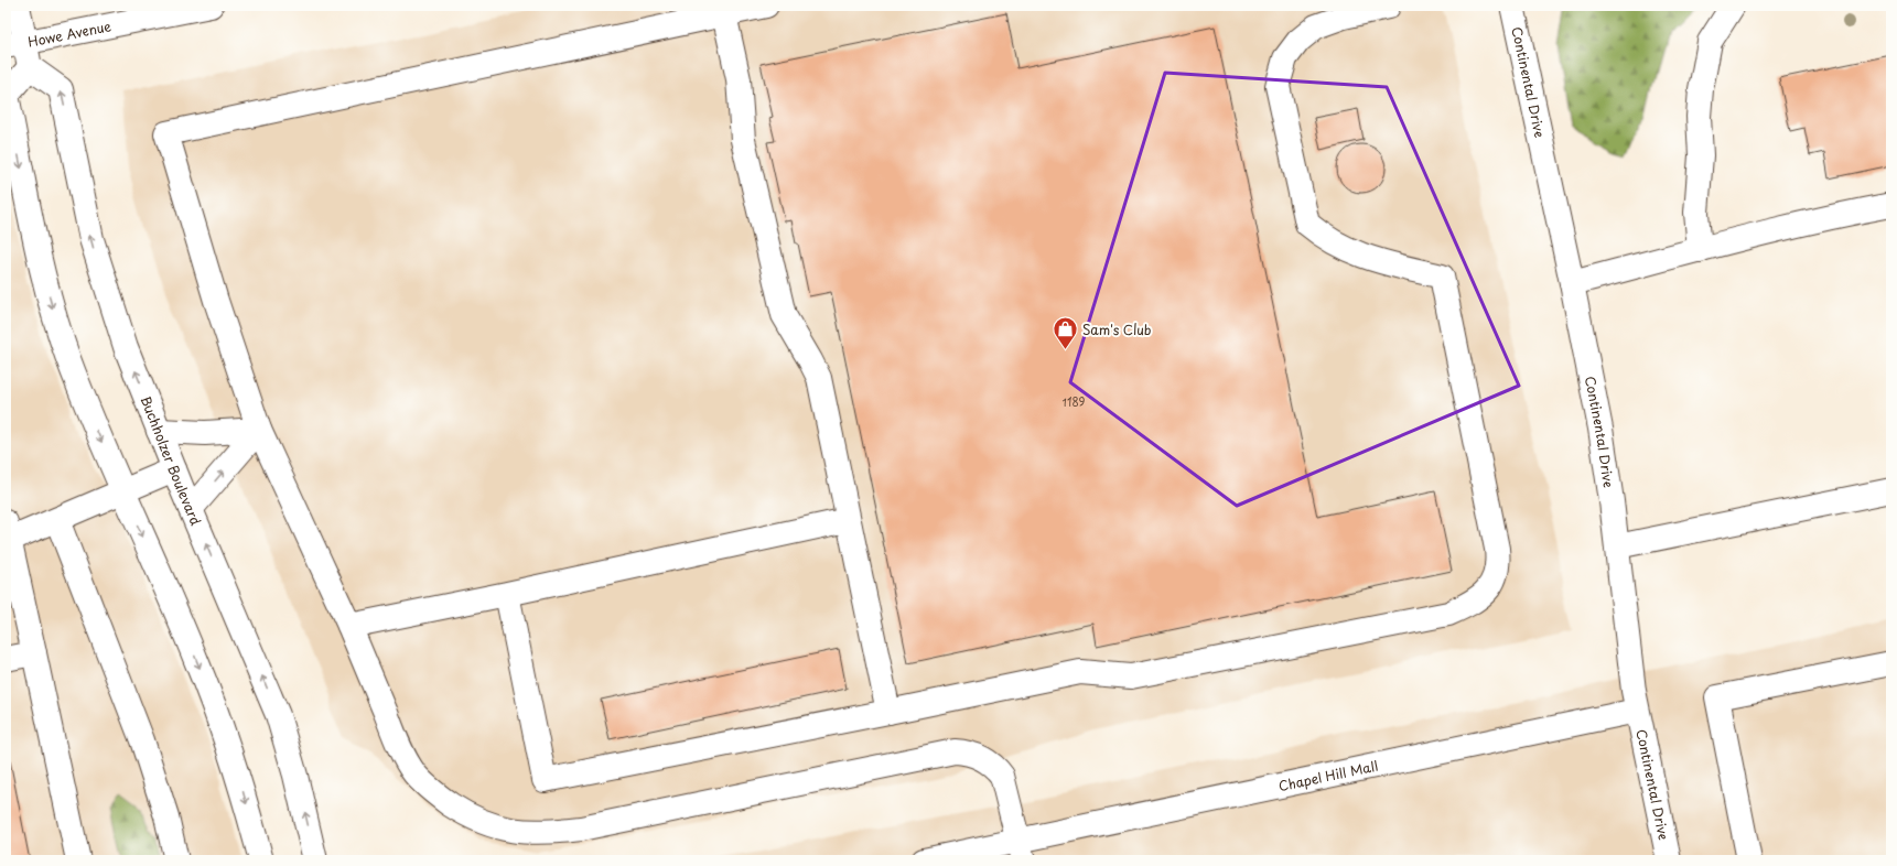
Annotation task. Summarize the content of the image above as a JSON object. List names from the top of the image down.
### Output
{
  "streets": {
    "street": [
      "Howe Avenue",
      "Continental Drive",
      "Buchholzer Boulevard",
      "Chapel Hill Mall"
    ]
  },
  "crossings": [
    ["Continental Drive", "Chapel Hill Mall"]
  ],
  "places": {
    "shop": ["Sam's Club"]
  },
  "house_numbers": ["1189"]
}
